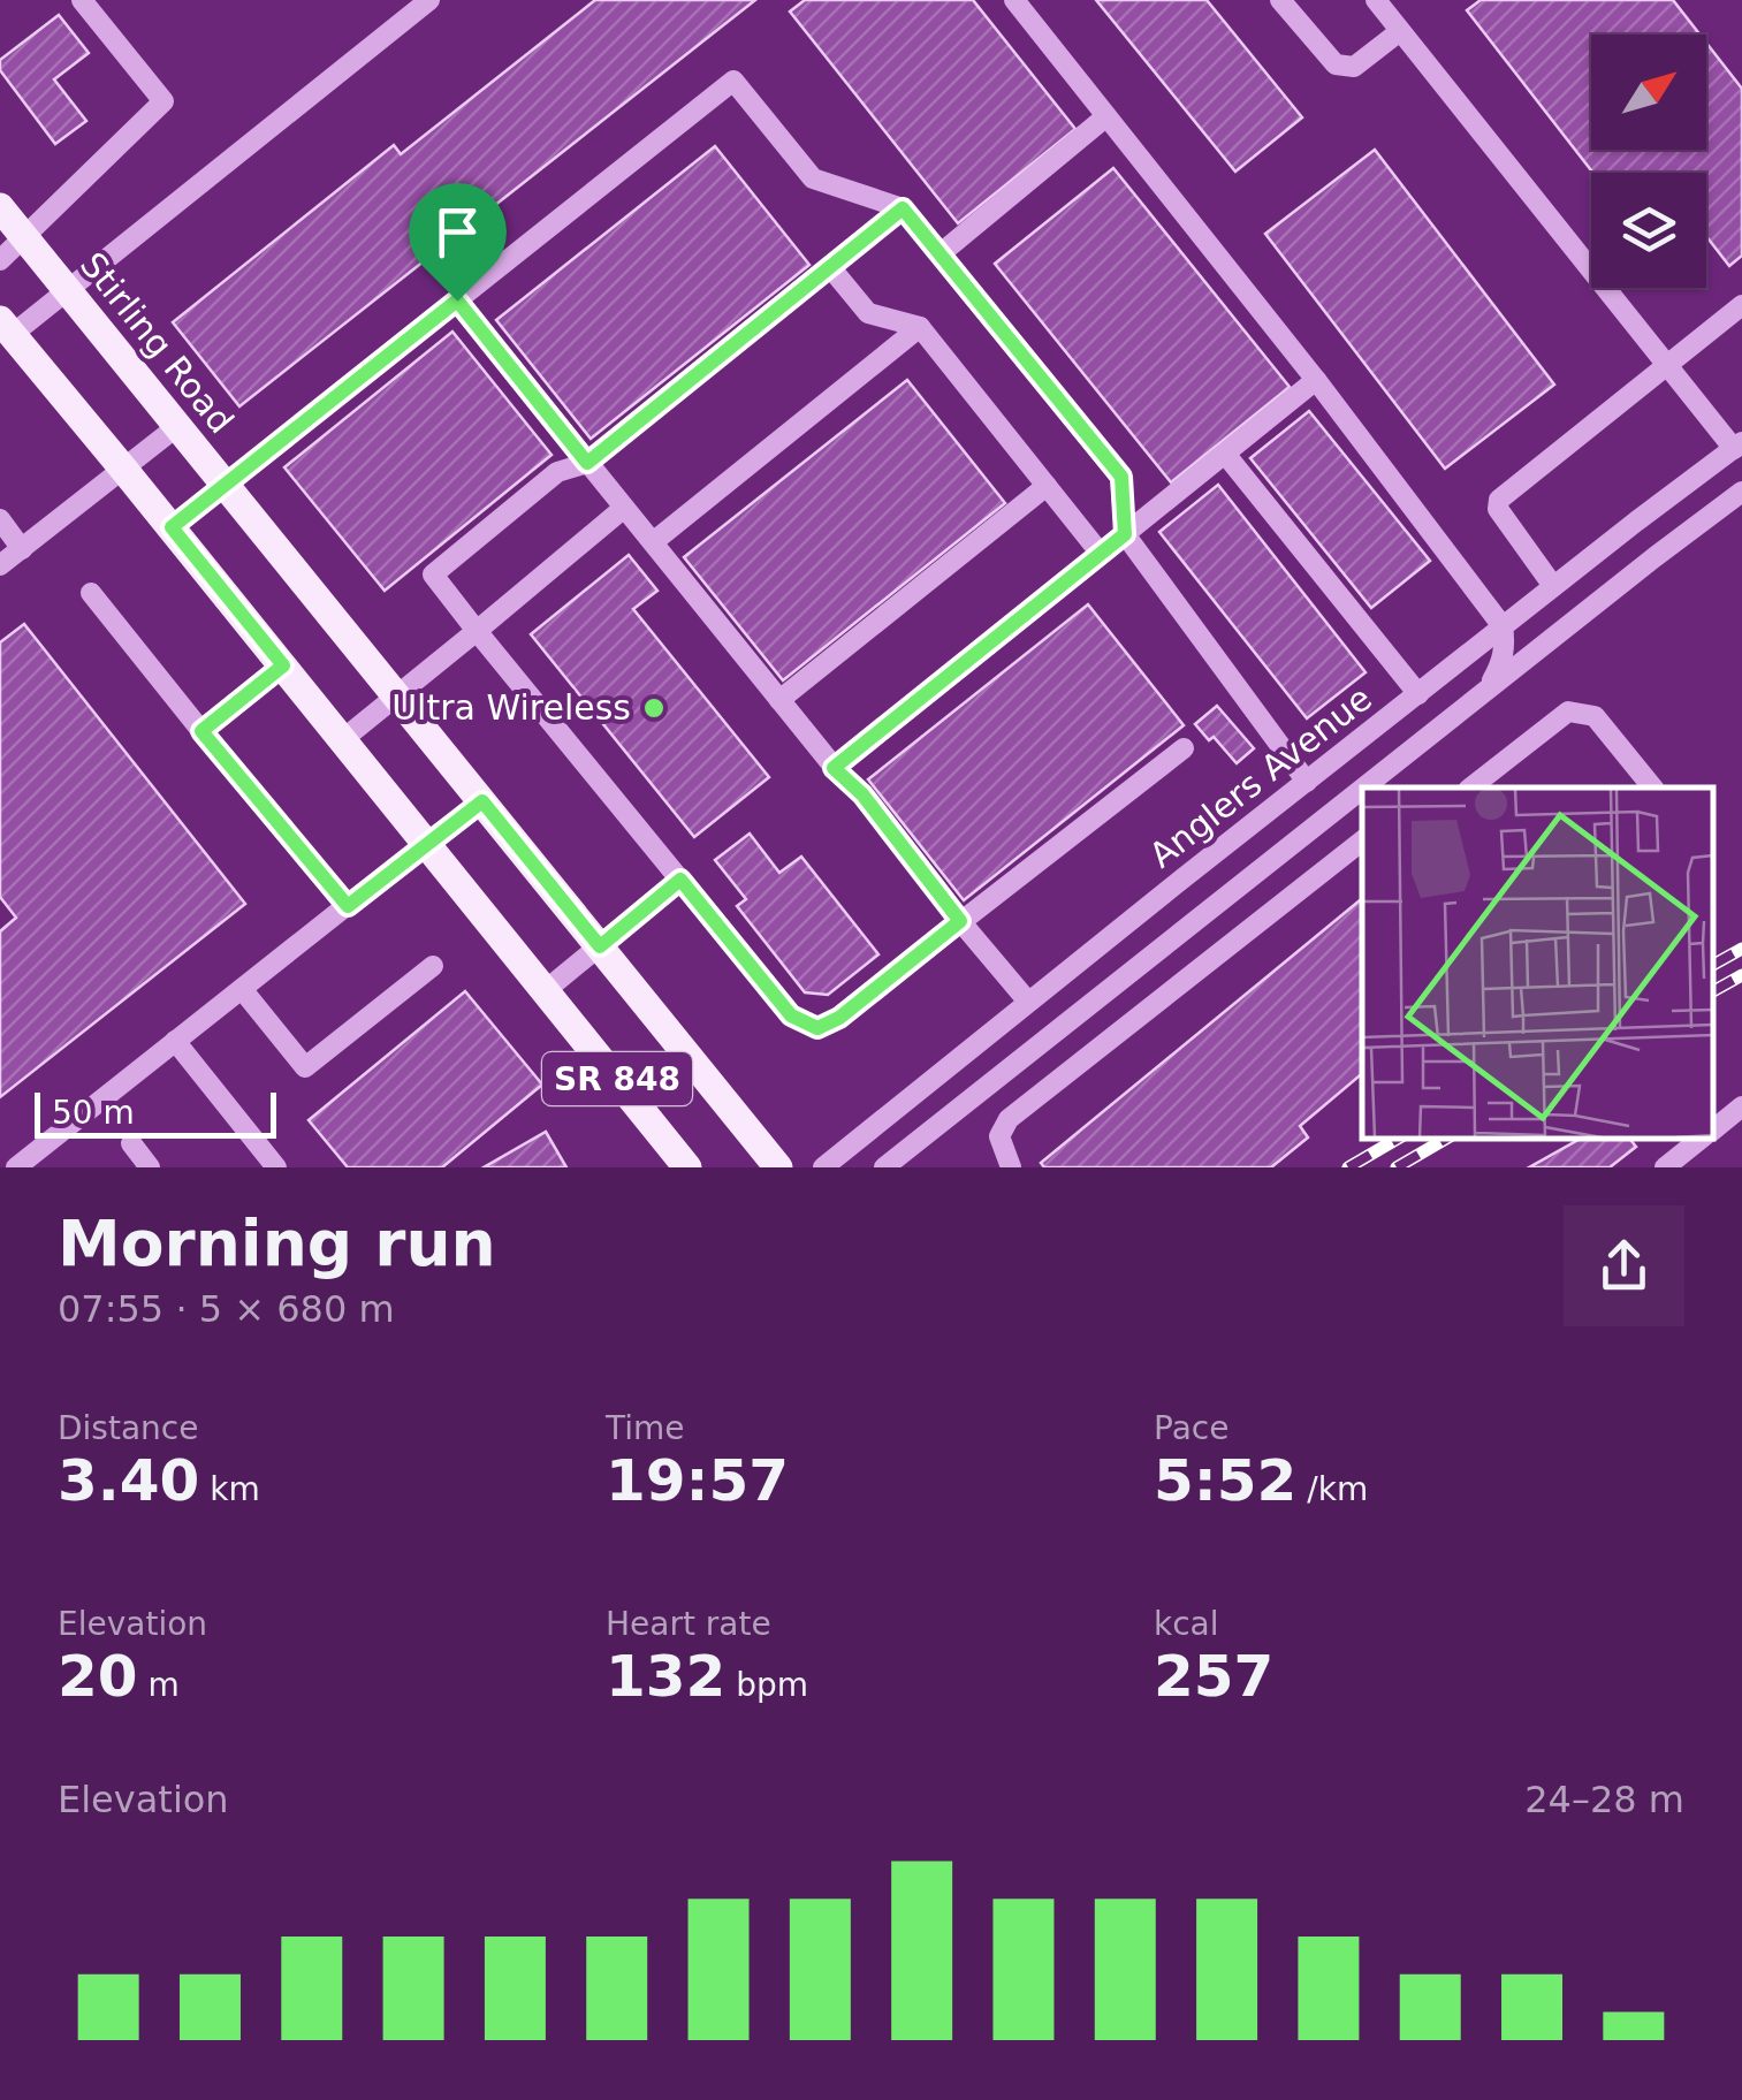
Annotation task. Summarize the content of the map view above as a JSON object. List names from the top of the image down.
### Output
{
  "streets": {
    "main road": ["Stirling Road", "SR 848"],
    "street": ["Anglers Avenue"]
  },
  "places": ["Ultra Wireless"],
  "scale_bar": "50 m",
  "north": "top right",
  "page": {
    "scale": "50 m",
    "heading": ["Morning run", "07:55 · 5 × 680 m"],
    "stats": [
      ["Distance", "3.40 km"],
      ["Time", "19:57"],
      ["Pace", "5:52 /km"],
      ["Elevation", "20 m"],
      ["Heart rate", "132 bpm"],
      ["kcal", "257"]
    ],
    "chart": ["Elevation", "24–28 m"]
  }
}
